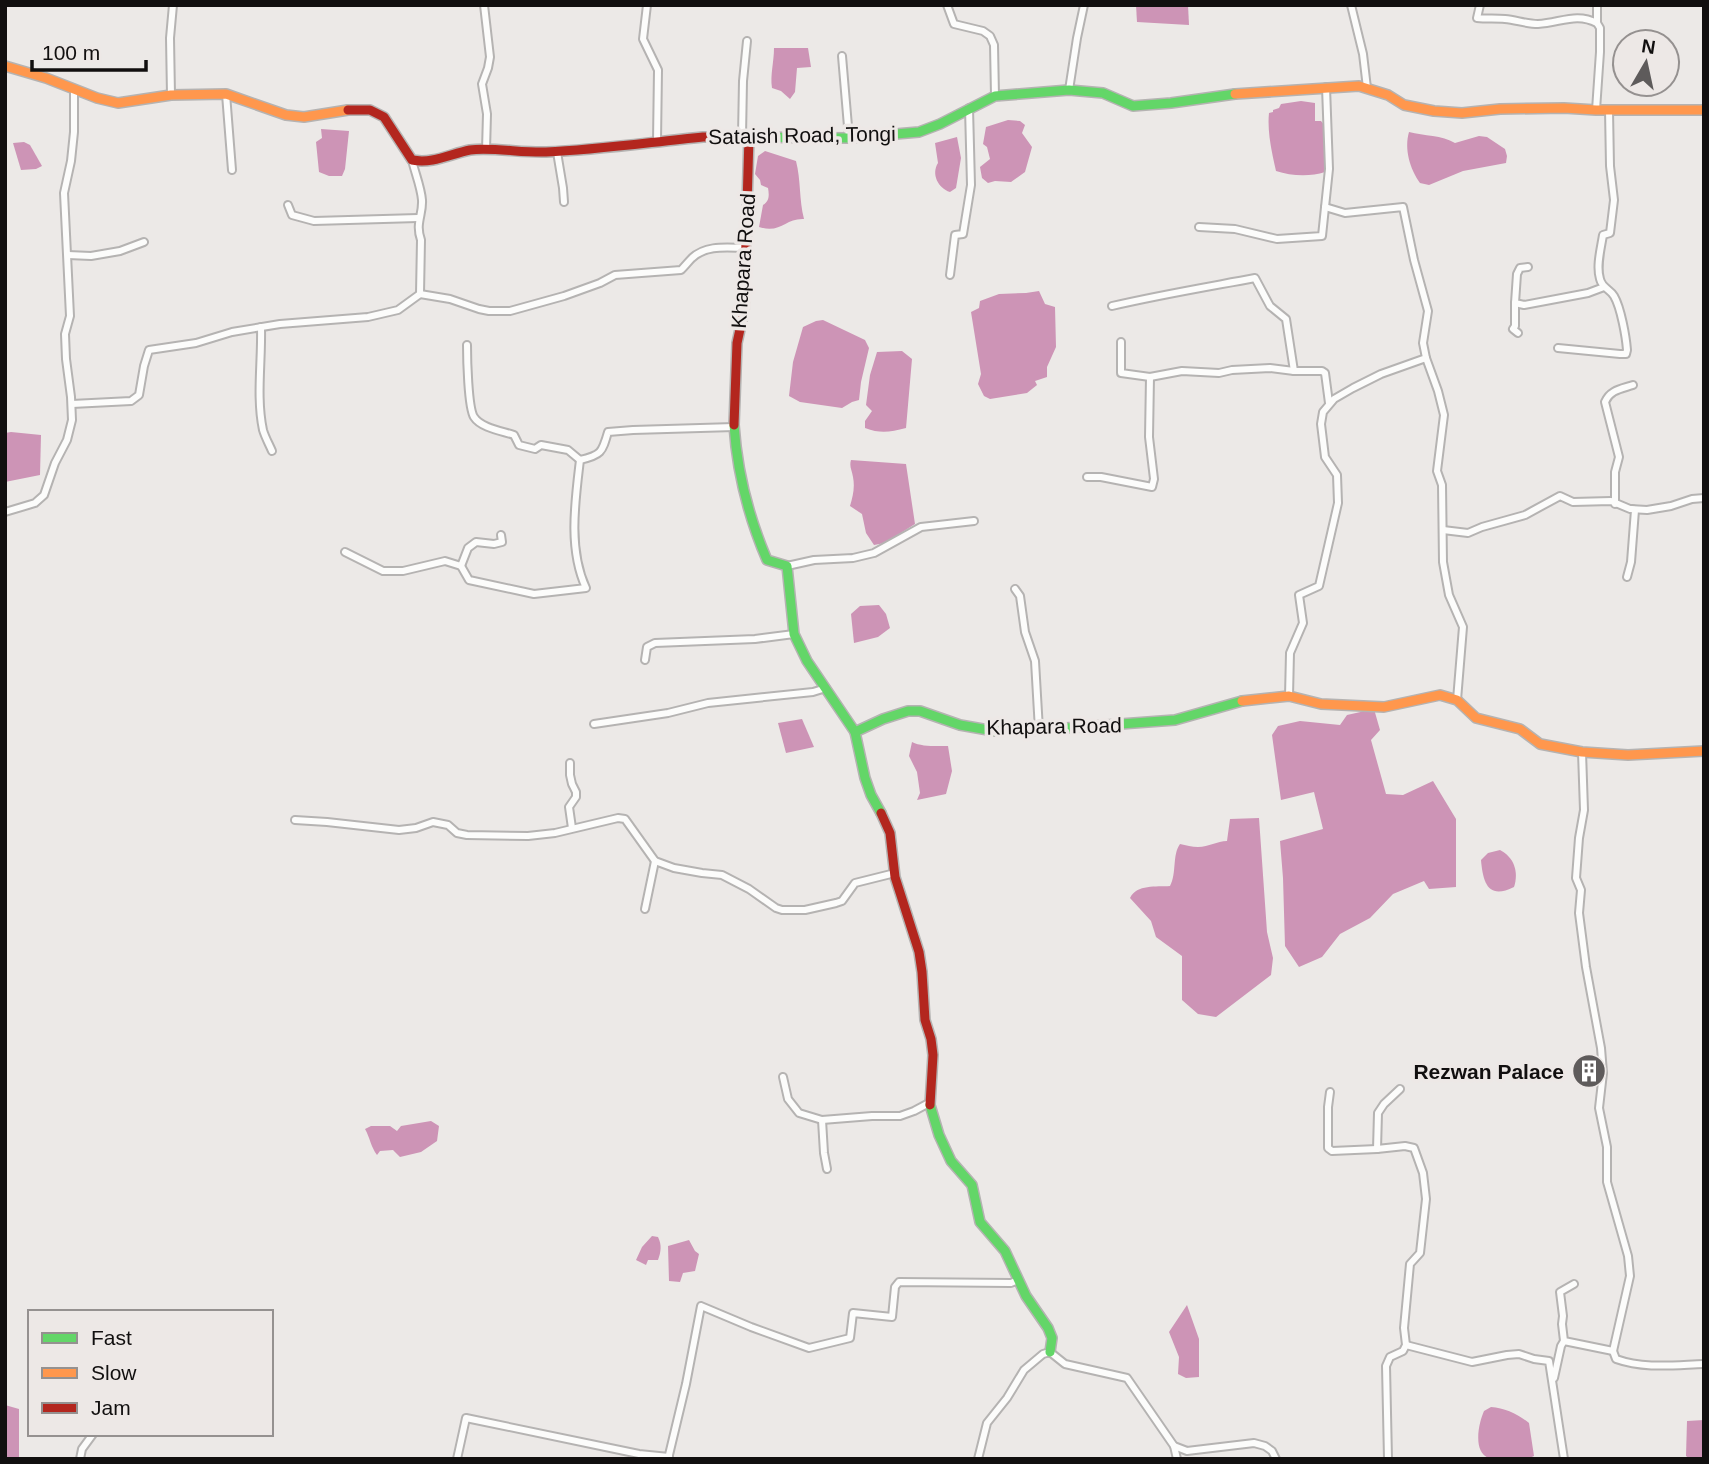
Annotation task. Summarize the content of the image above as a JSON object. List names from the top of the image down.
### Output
{
  "streets": {
    "street": ["Sataish Road, Tongi", "Khapara Road"]
  },
  "crossings": [
    ["Sataish Road, Tongi", "Khapara Road"]
  ],
  "places": {
    "building": ["Rezwan Palace"]
  },
  "legend": ["Fast", "Slow", "Jam"],
  "scale_bar": "100 m",
  "north": "top"
}
